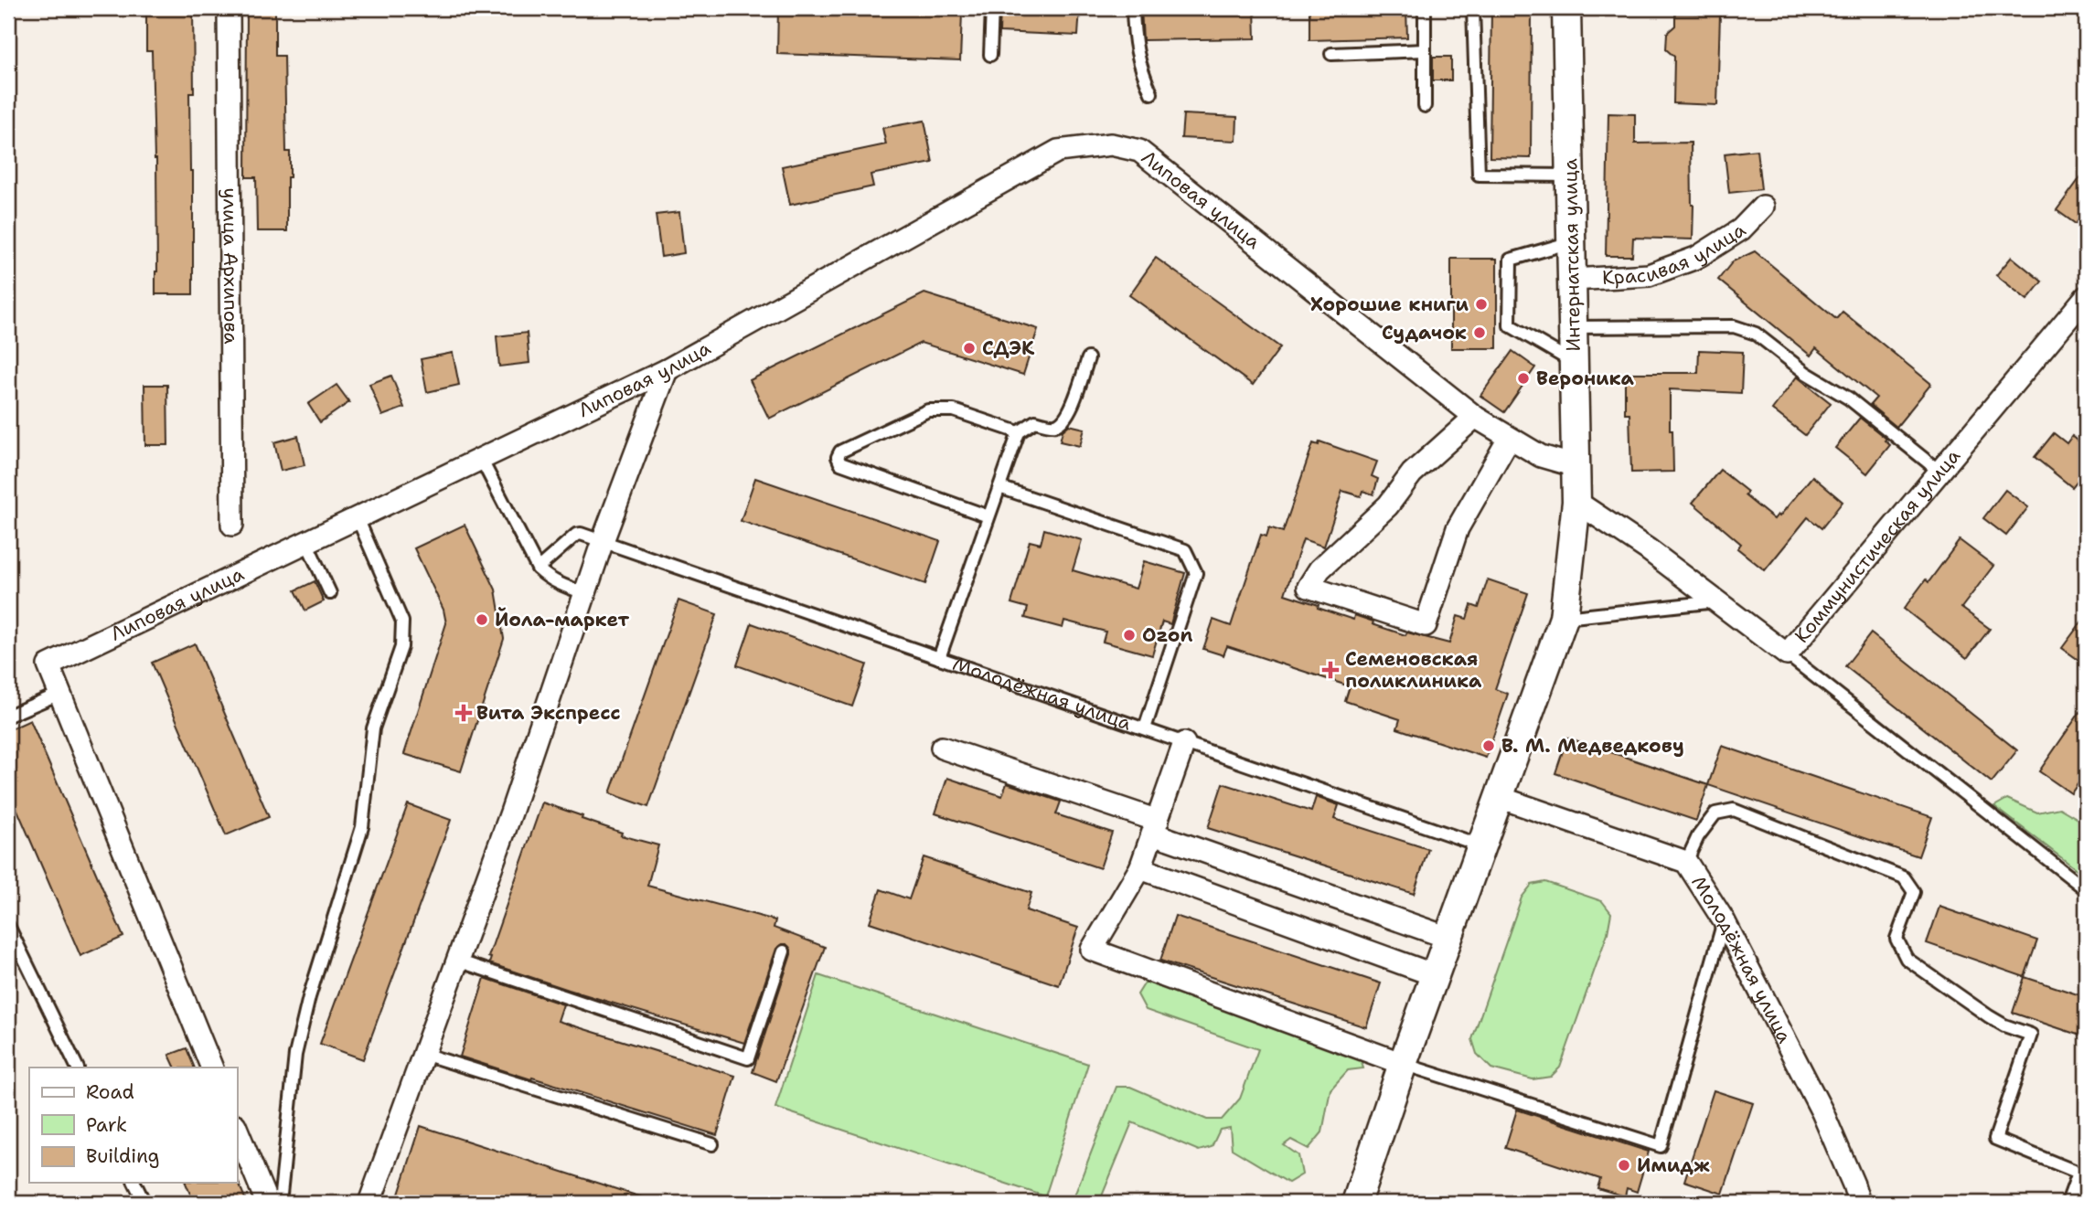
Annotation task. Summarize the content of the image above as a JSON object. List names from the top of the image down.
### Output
{
  "streets": {
    "street": [
      "Липовая улица",
      "Красивая улица",
      "Интернатская улица",
      "улица Архипова",
      "Коммунистическая улица",
      "Молодёжная улица"
    ]
  },
  "crossings": [
    ["Липовая улица", "Интернатская улица"],
    ["Красивая улица", "Интернатская улица"],
    ["Интернатская улица", "Коммунистическая улица"],
    ["Интернатская улица", "Молодёжная улица"]
  ],
  "places": {
    "other": [
      "Хорошие книги",
      "Судачок",
      "СДЭК",
      "Вероника",
      "Йола-маркет",
      "Ozon",
      "В. М. Медведкову",
      "Имидж"
    ],
    "health": ["Семеновская поликлиника", "Вита Экспресс"]
  },
  "legend": ["Road", "Park", "Building"]
}
